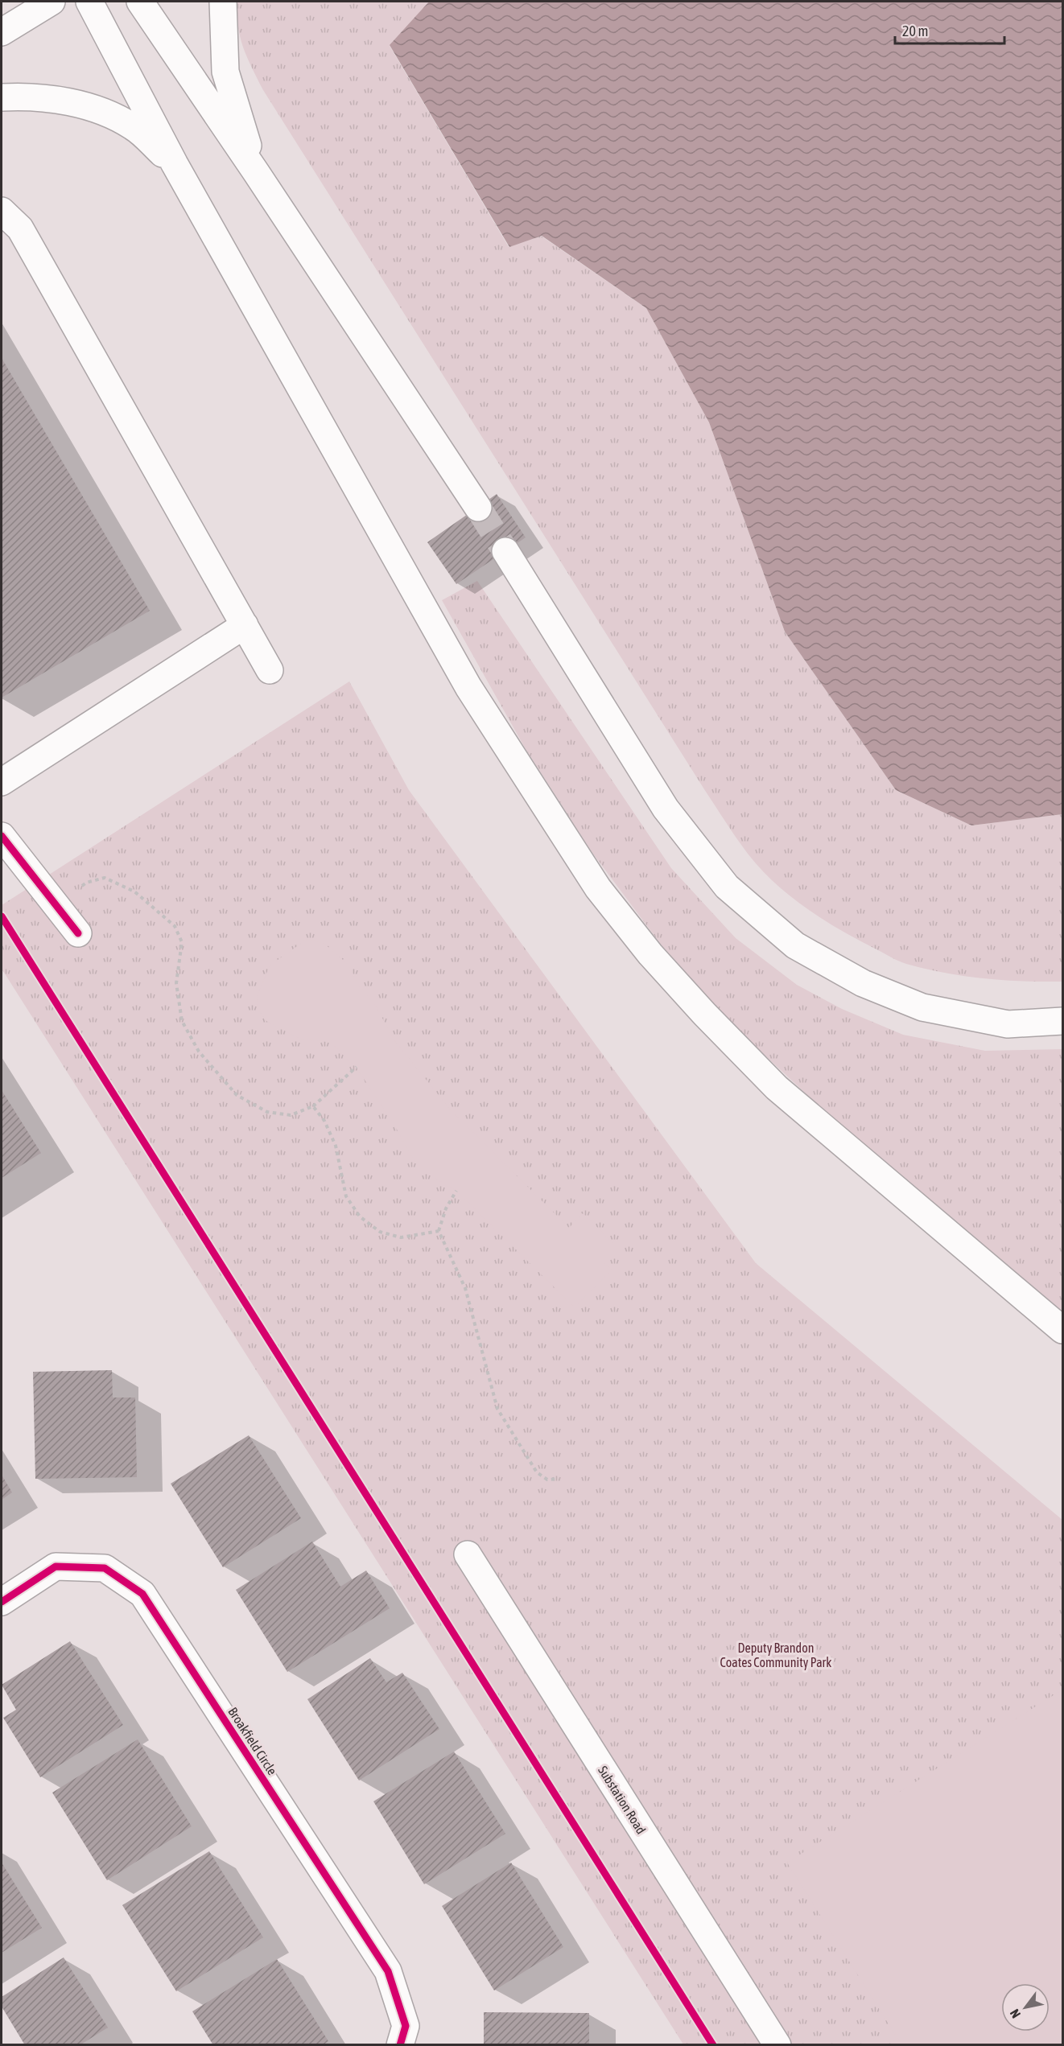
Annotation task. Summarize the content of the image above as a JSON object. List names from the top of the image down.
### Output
{
  "streets": {
    "main road": ["Broakfield Circle", "Substation Road"]
  },
  "parks": ["Deputy Brandon Coates Community Park"],
  "scale_bar": "20 m",
  "north": "bottom left"
}
